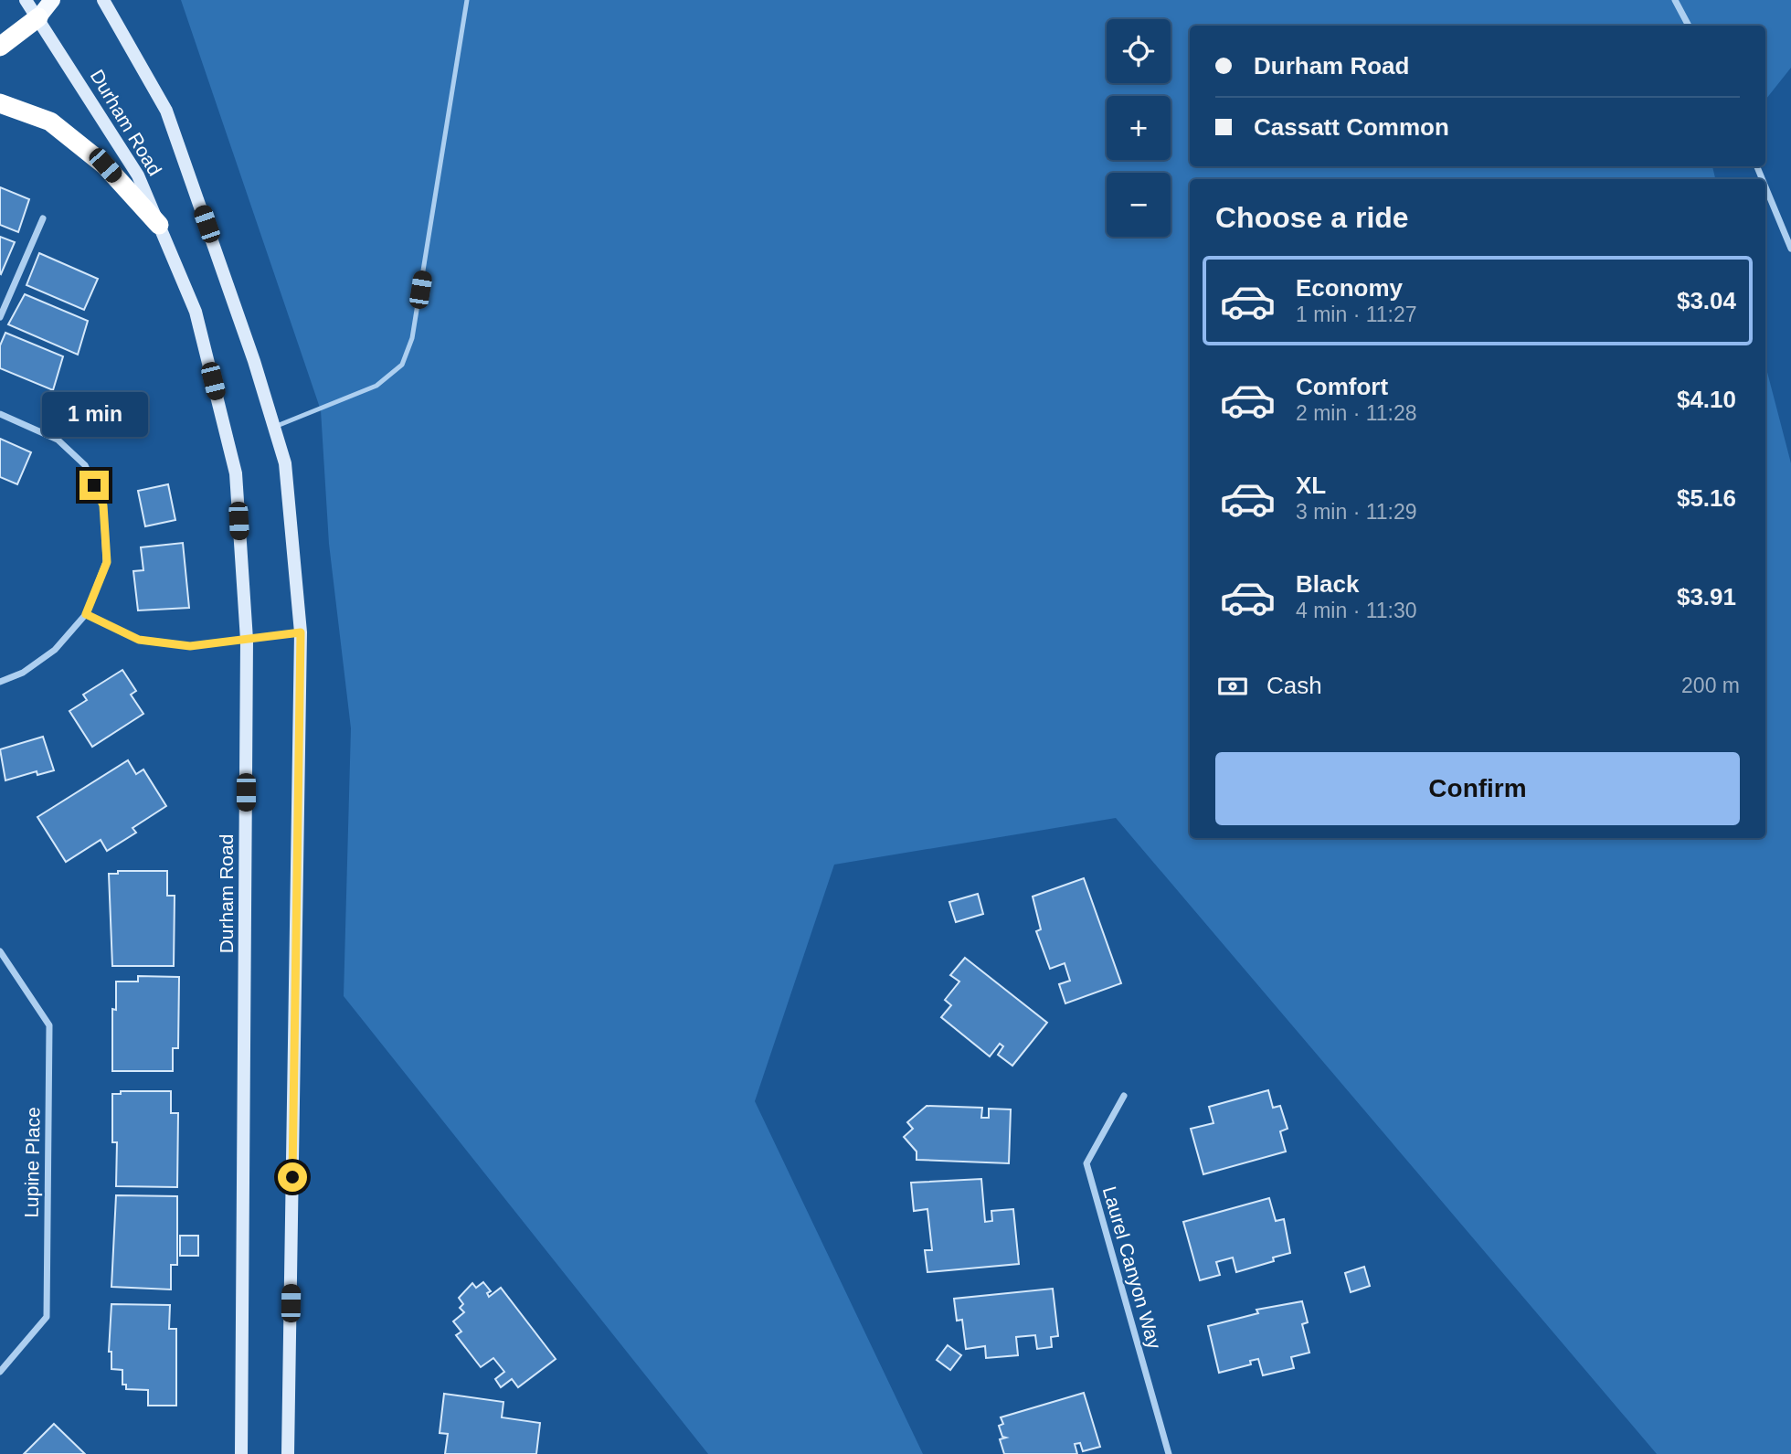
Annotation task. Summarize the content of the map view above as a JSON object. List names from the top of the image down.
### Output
{
  "streets": {
    "main road": ["Durham Road"],
    "street": ["Lupine Place", "Laurel Canyon Way"]
  },
  "page": {
    "map_buttons": ["+", "−"],
    "banner": ["Durham Road", "Cassatt Common"],
    "heading": "Choose a ride",
    "list": [
      {
        "name": "Economy",
        "note": "1 min · 11:27",
        "value": "$3.04"
      },
      {
        "name": "Comfort",
        "note": "2 min · 11:28",
        "value": "$4.10"
      },
      {
        "name": "XL",
        "note": "3 min · 11:29",
        "value": "$5.16"
      },
      {
        "name": "Black",
        "note": "4 min · 11:30",
        "value": "$3.91"
      }
    ],
    "bubble": "1 min",
    "pay": ["Cash", "200 m"],
    "buttons": "Confirm"
  }
}
